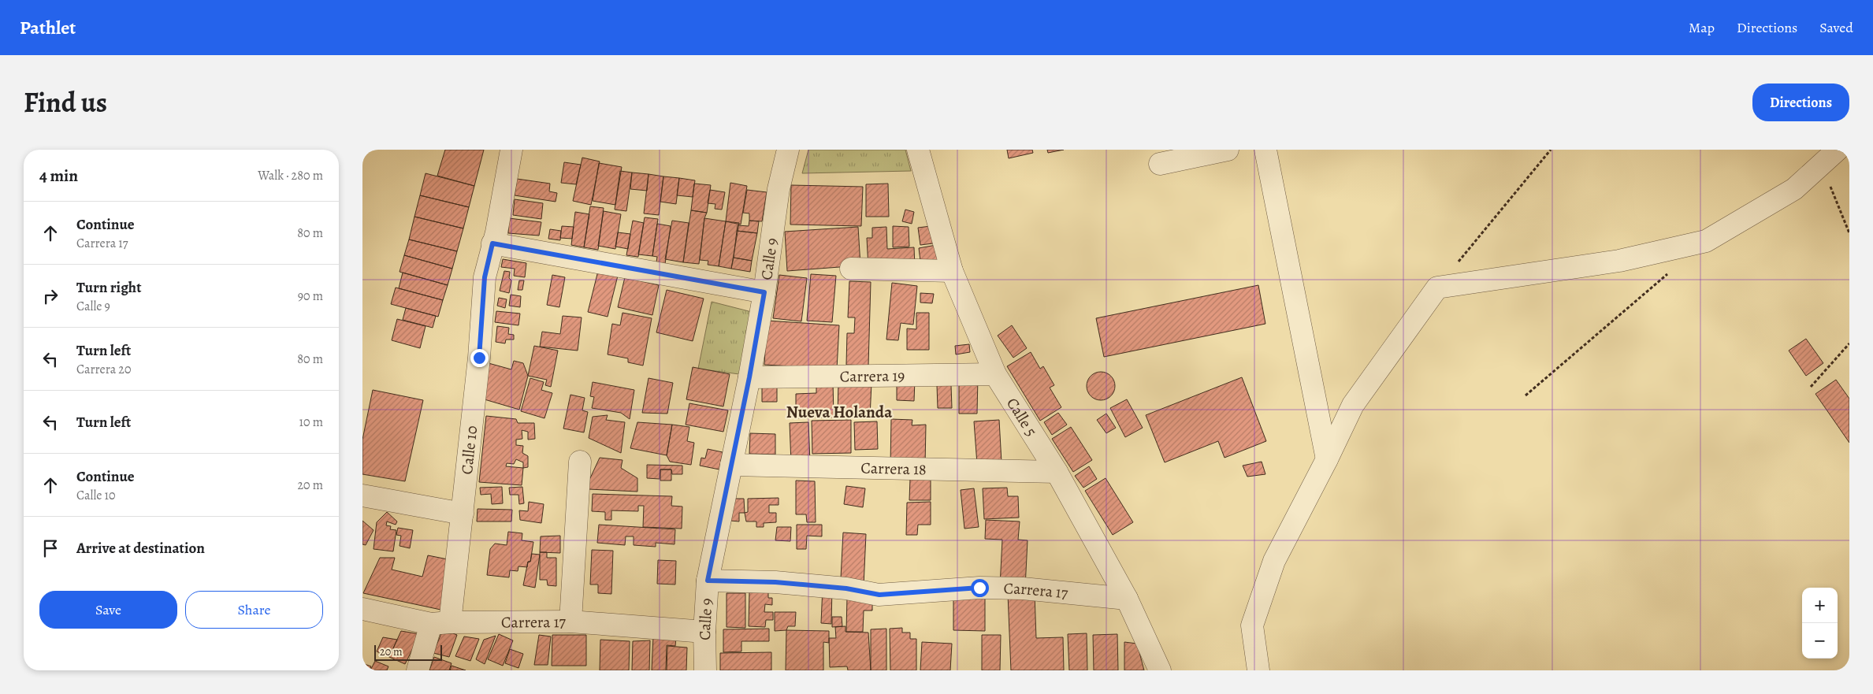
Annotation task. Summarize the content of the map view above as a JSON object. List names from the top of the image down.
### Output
{
  "streets": {
    "street": [
      "Calle 9",
      "Carrera 19",
      "Calle 5",
      "Calle 10",
      "Carrera 18",
      "Carrera 17"
    ]
  },
  "crossings": [
    ["Calle 9", "Carrera 19"],
    ["Calle 9", "Carrera 18"],
    ["Calle 9", "Carrera 17"],
    ["Carrera 19", "Calle 5"],
    ["Calle 5", "Carrera 18"],
    ["Calle 5", "Carrera 17"],
    ["Calle 10", "Carrera 17"]
  ],
  "districts": ["Nueva Holanda"],
  "scale_bar": "20 m",
  "page": {
    "header": "Pathlet",
    "nav": ["Map", "Directions", "Saved"],
    "title": "Find us",
    "buttons": [
      "Directions",
      ["Save", "Share"]
    ],
    "heading": ["4 min", "Walk · 280 m"],
    "list": [
      ["Continue", "Carrera 17", "80 m"],
      ["Turn right", "Calle 9", "90 m"],
      ["Turn left", "Carrera 20", "80 m"],
      ["Turn left", "10 m"],
      ["Continue", "Calle 10", "20 m"],
      "Arrive at destination"
    ],
    "map_buttons": ["+", "−"],
    "scale": "20 m"
  }
}
